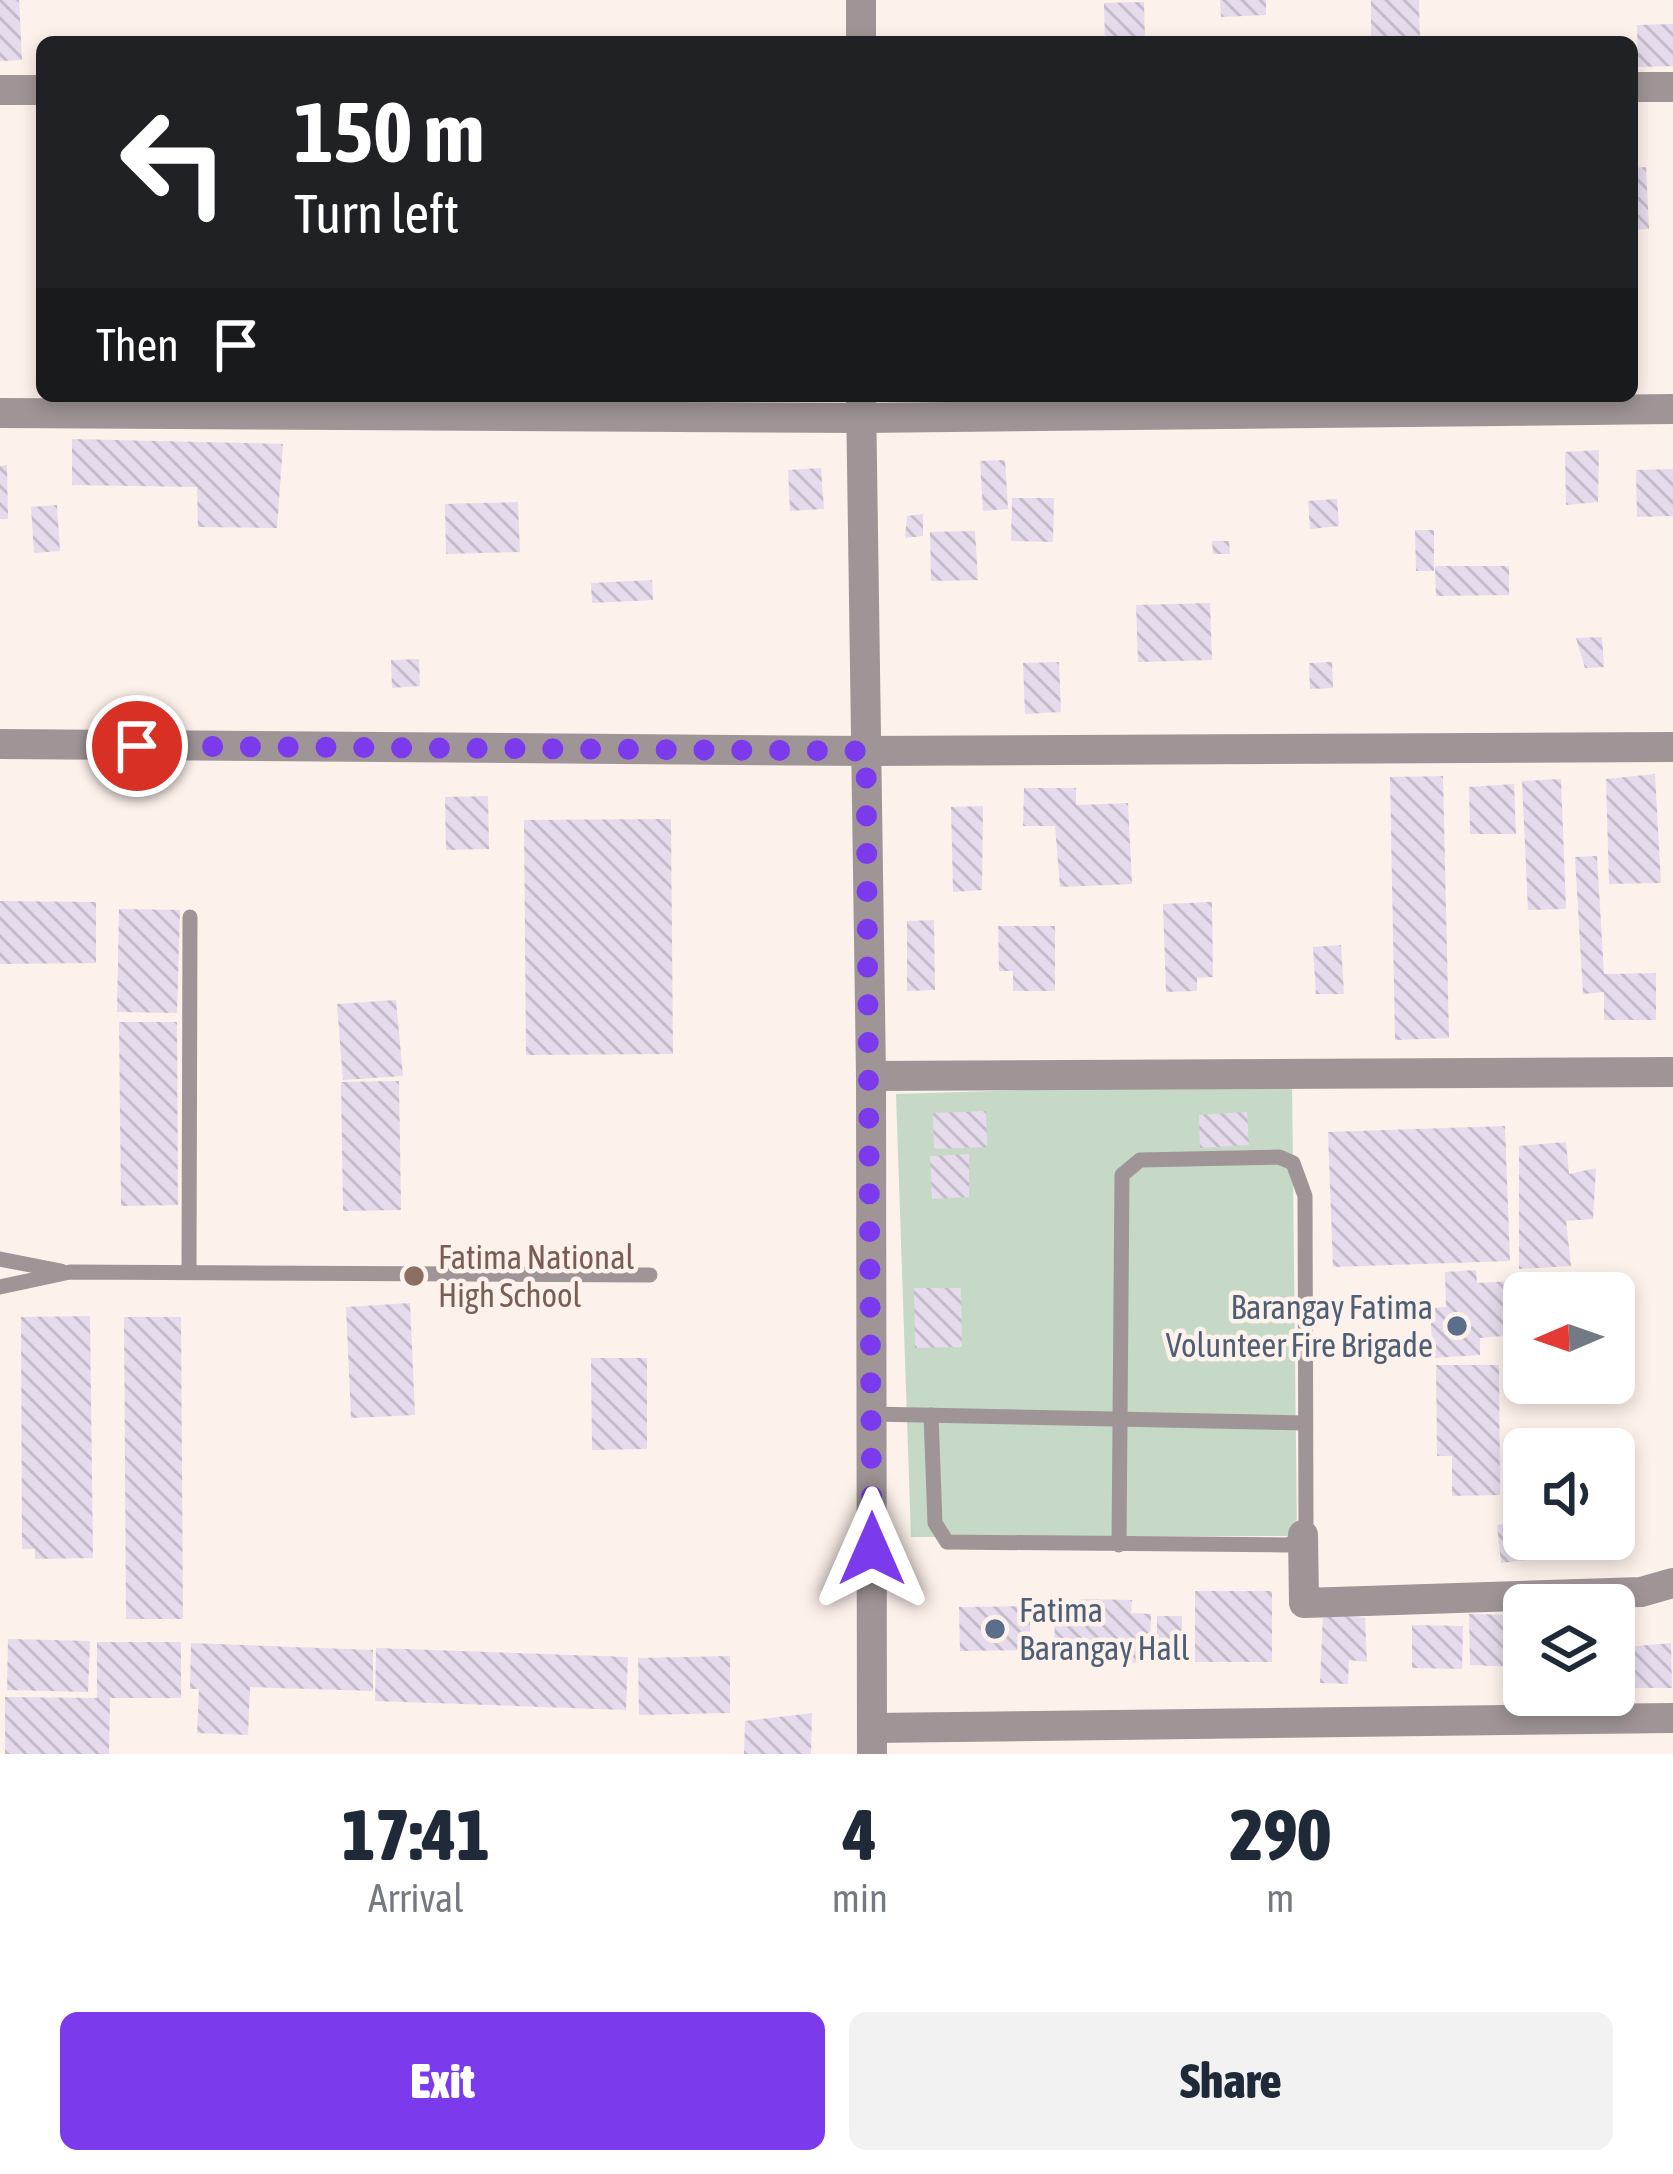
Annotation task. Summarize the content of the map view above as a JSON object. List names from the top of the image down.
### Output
{
  "places": ["Fatima National High School", "Barangay Fatima Volunteer Fire Brigade", "Fatima Barangay Hall"],
  "north": "left",
  "page": {
    "turn": ["150 m", "Turn left"],
    "then": "Then",
    "eta": [
      "17:41",
      "Arrival",
      "4",
      "min",
      "290",
      "m"
    ],
    "buttons": ["Exit", "Share"]
  }
}
